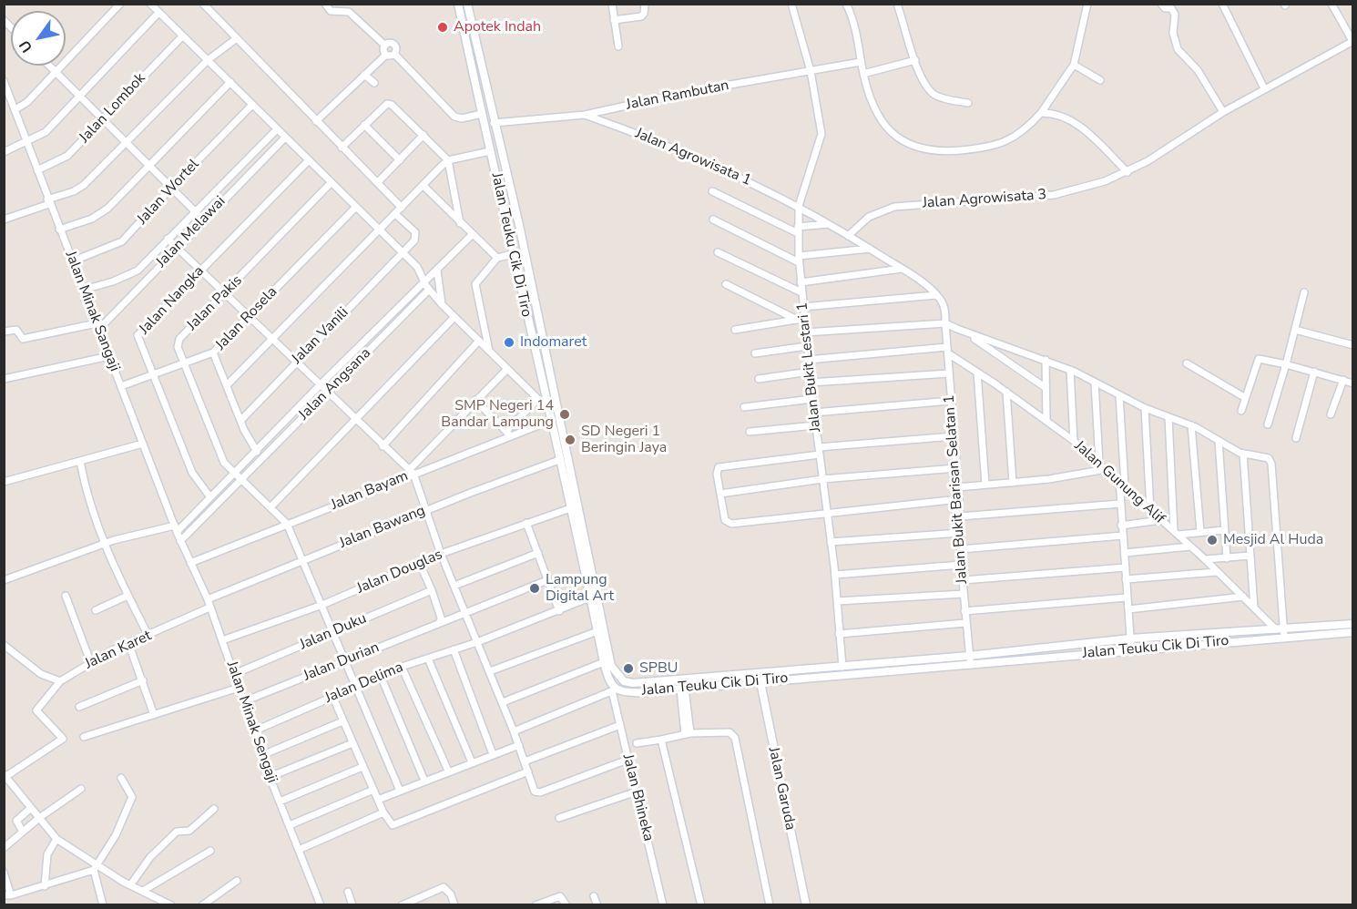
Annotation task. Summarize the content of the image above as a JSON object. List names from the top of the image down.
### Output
{
  "streets": {
    "street": [
      "Jalan Rambutan",
      "Jalan Lombok",
      "Jalan Agrowisata 1",
      "Jalan Wortel",
      "Jalan Agrowisata 3",
      "Jalan Melawai",
      "Jalan Teuku Cik Di Tiro",
      "Jalan Nangka",
      "Jalan Pakis",
      "Jalan Minak Sangaji",
      "Jalan Rosela",
      "Jalan Vanili",
      "Jalan Bukit Lestari 1",
      "Jalan Angsana",
      "Jalan Gunung Alif",
      "Jalan Bukit Barisan Selatan 1",
      "Jalan Bayam",
      "Jalan Bawang",
      "Jalan Douglas",
      "Jalan Duku",
      "Jalan Karet",
      "Jalan Durian",
      "Jalan Delima",
      "Jalan Minak Sengaji",
      "Jalan Garuda",
      "Jalan Bhineka"
    ]
  },
  "crossings": [
    ["Jalan Rambutan", "Jalan Agrowisata 1"],
    ["Jalan Rambutan", "Jalan Teuku Cik Di Tiro"],
    ["Jalan Rambutan", "Jalan Bukit Lestari 1"],
    ["Jalan Lombok", "Jalan Minak Sangaji"],
    ["Jalan Agrowisata 1", "Jalan Agrowisata 3"],
    ["Jalan Agrowisata 1", "Jalan Bukit Lestari 1"],
    ["Jalan Agrowisata 1", "Jalan Bukit Barisan Selatan 1"],
    ["Jalan Wortel", "Jalan Minak Sangaji"],
    ["Jalan Melawai", "Jalan Minak Sangaji"],
    ["Jalan Melawai", "Jalan Angsana"],
    ["Jalan Teuku Cik Di Tiro", "Jalan Bukit Lestari 1"],
    ["Jalan Teuku Cik Di Tiro", "Jalan Gunung Alif"],
    ["Jalan Teuku Cik Di Tiro", "Jalan Bukit Barisan Selatan 1"],
    ["Jalan Teuku Cik Di Tiro", "Jalan Bayam"],
    ["Jalan Teuku Cik Di Tiro", "Jalan Bawang"],
    ["Jalan Teuku Cik Di Tiro", "Jalan Douglas"],
    ["Jalan Teuku Cik Di Tiro", "Jalan Delima"],
    ["Jalan Teuku Cik Di Tiro", "Jalan Garuda"],
    ["Jalan Teuku Cik Di Tiro", "Jalan Bhineka"],
    ["Jalan Nangka", "Jalan Angsana"],
    ["Jalan Pakis", "Jalan Angsana"],
    ["Jalan Minak Sangaji", "Jalan Angsana"],
    ["Jalan Minak Sangaji", "Jalan Minak Sengaji"],
    ["Jalan Rosela", "Jalan Vanili"],
    ["Jalan Rosela", "Jalan Angsana"],
    ["Jalan Vanili", "Jalan Angsana"],
    ["Jalan Angsana", "Jalan Bayam"],
    ["Jalan Angsana", "Jalan Minak Sengaji"],
    ["Jalan Gunung Alif", "Jalan Bukit Barisan Selatan 1"],
    ["Jalan Bayam", "Jalan Minak Sengaji"],
    ["Jalan Bawang", "Jalan Minak Sengaji"],
    ["Jalan Douglas", "Jalan Minak Sengaji"],
    ["Jalan Duku", "Jalan Minak Sengaji"],
    ["Jalan Karet", "Jalan Minak Sengaji"],
    ["Jalan Durian", "Jalan Minak Sengaji"],
    ["Jalan Delima", "Jalan Minak Sengaji"]
  ],
  "places": [
    "Apotek Indah",
    "Indomaret",
    "SMP Negeri 14 Bandar Lampung",
    "SD Negeri 1 Beringin Jaya",
    "Mesjid Al Huda",
    "Lampung Digital Art",
    "SPBU"
  ],
  "north": "bottom left"
}
